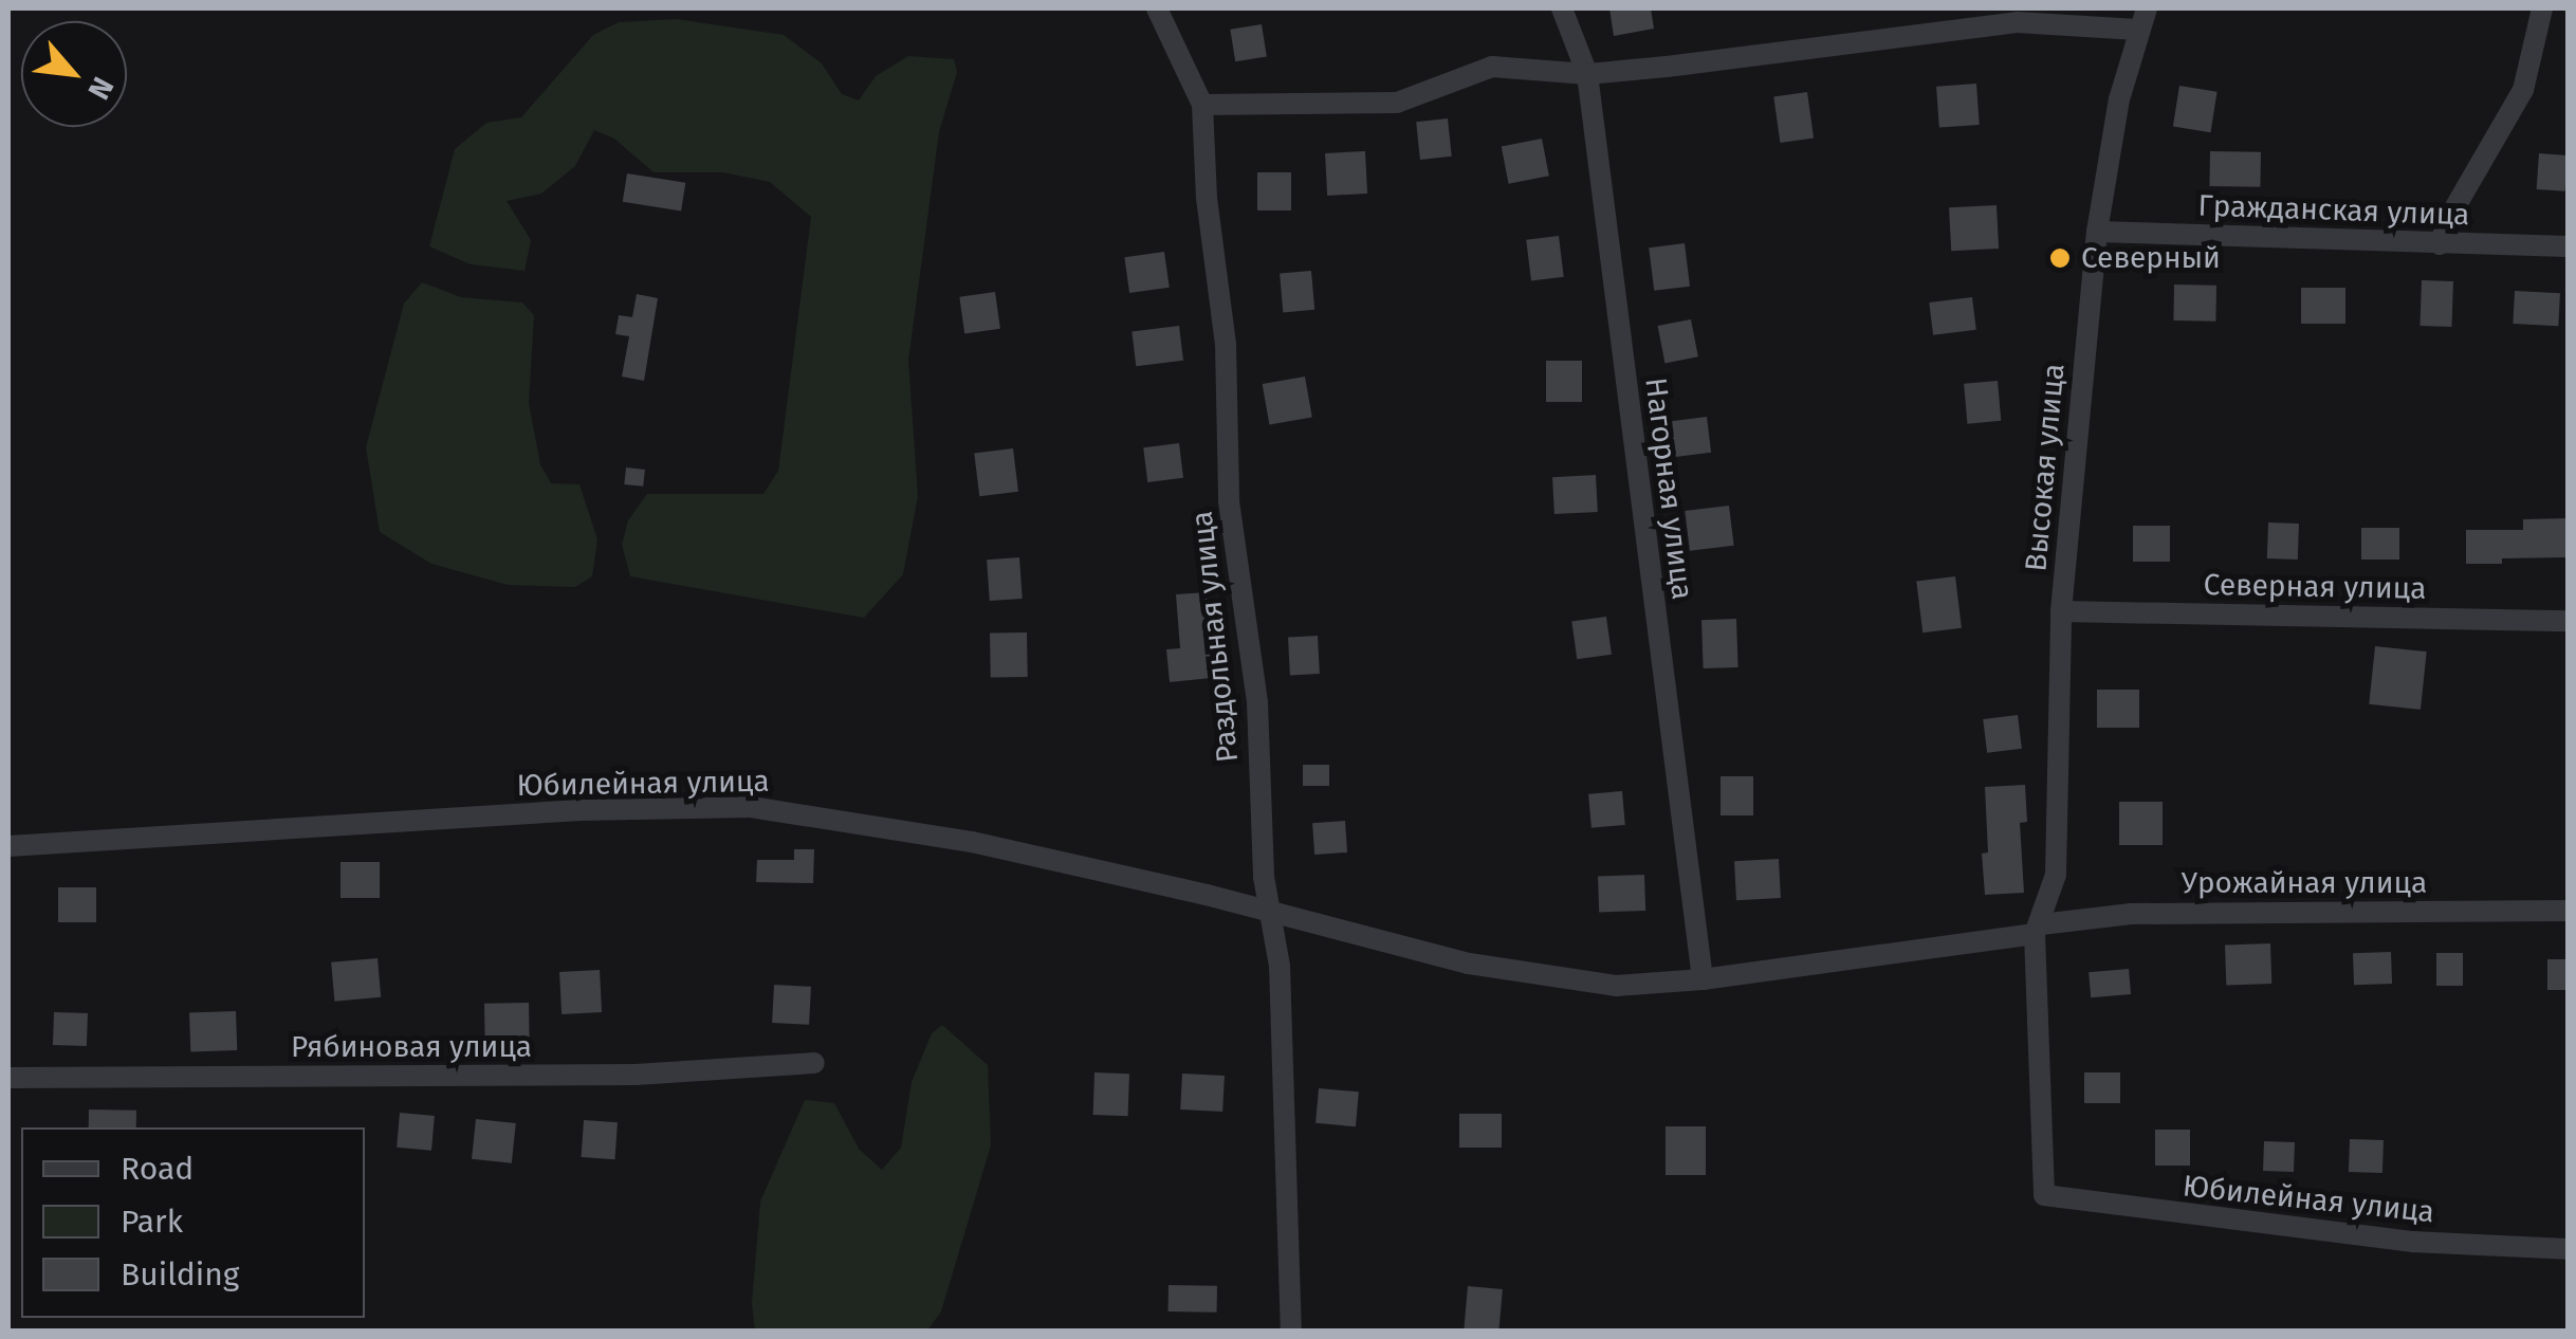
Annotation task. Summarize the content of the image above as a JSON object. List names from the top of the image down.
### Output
{
  "streets": {
    "street": [
      "Гражданская улица",
      "Высокая улица",
      "Нагорная улица",
      "Северная улица",
      "Раздольная улица",
      "Юбилейная улица",
      "Урожайная улица",
      "Рябиновая улица"
    ]
  },
  "crossings": [
    ["Гражданская улица", "Высокая улица"],
    ["Высокая улица", "Северная улица"],
    ["Высокая улица", "Юбилейная улица"],
    ["Высокая улица", "Урожайная улица"],
    ["Нагорная улица", "Юбилейная улица"],
    ["Нагорная улица", "Урожайная улица"],
    ["Раздольная улица", "Юбилейная улица"],
    ["Юбилейная улица", "Урожайная улица"]
  ],
  "places": ["Северный"],
  "legend": ["Road", "Park", "Building"],
  "north": "bottom right"
}
